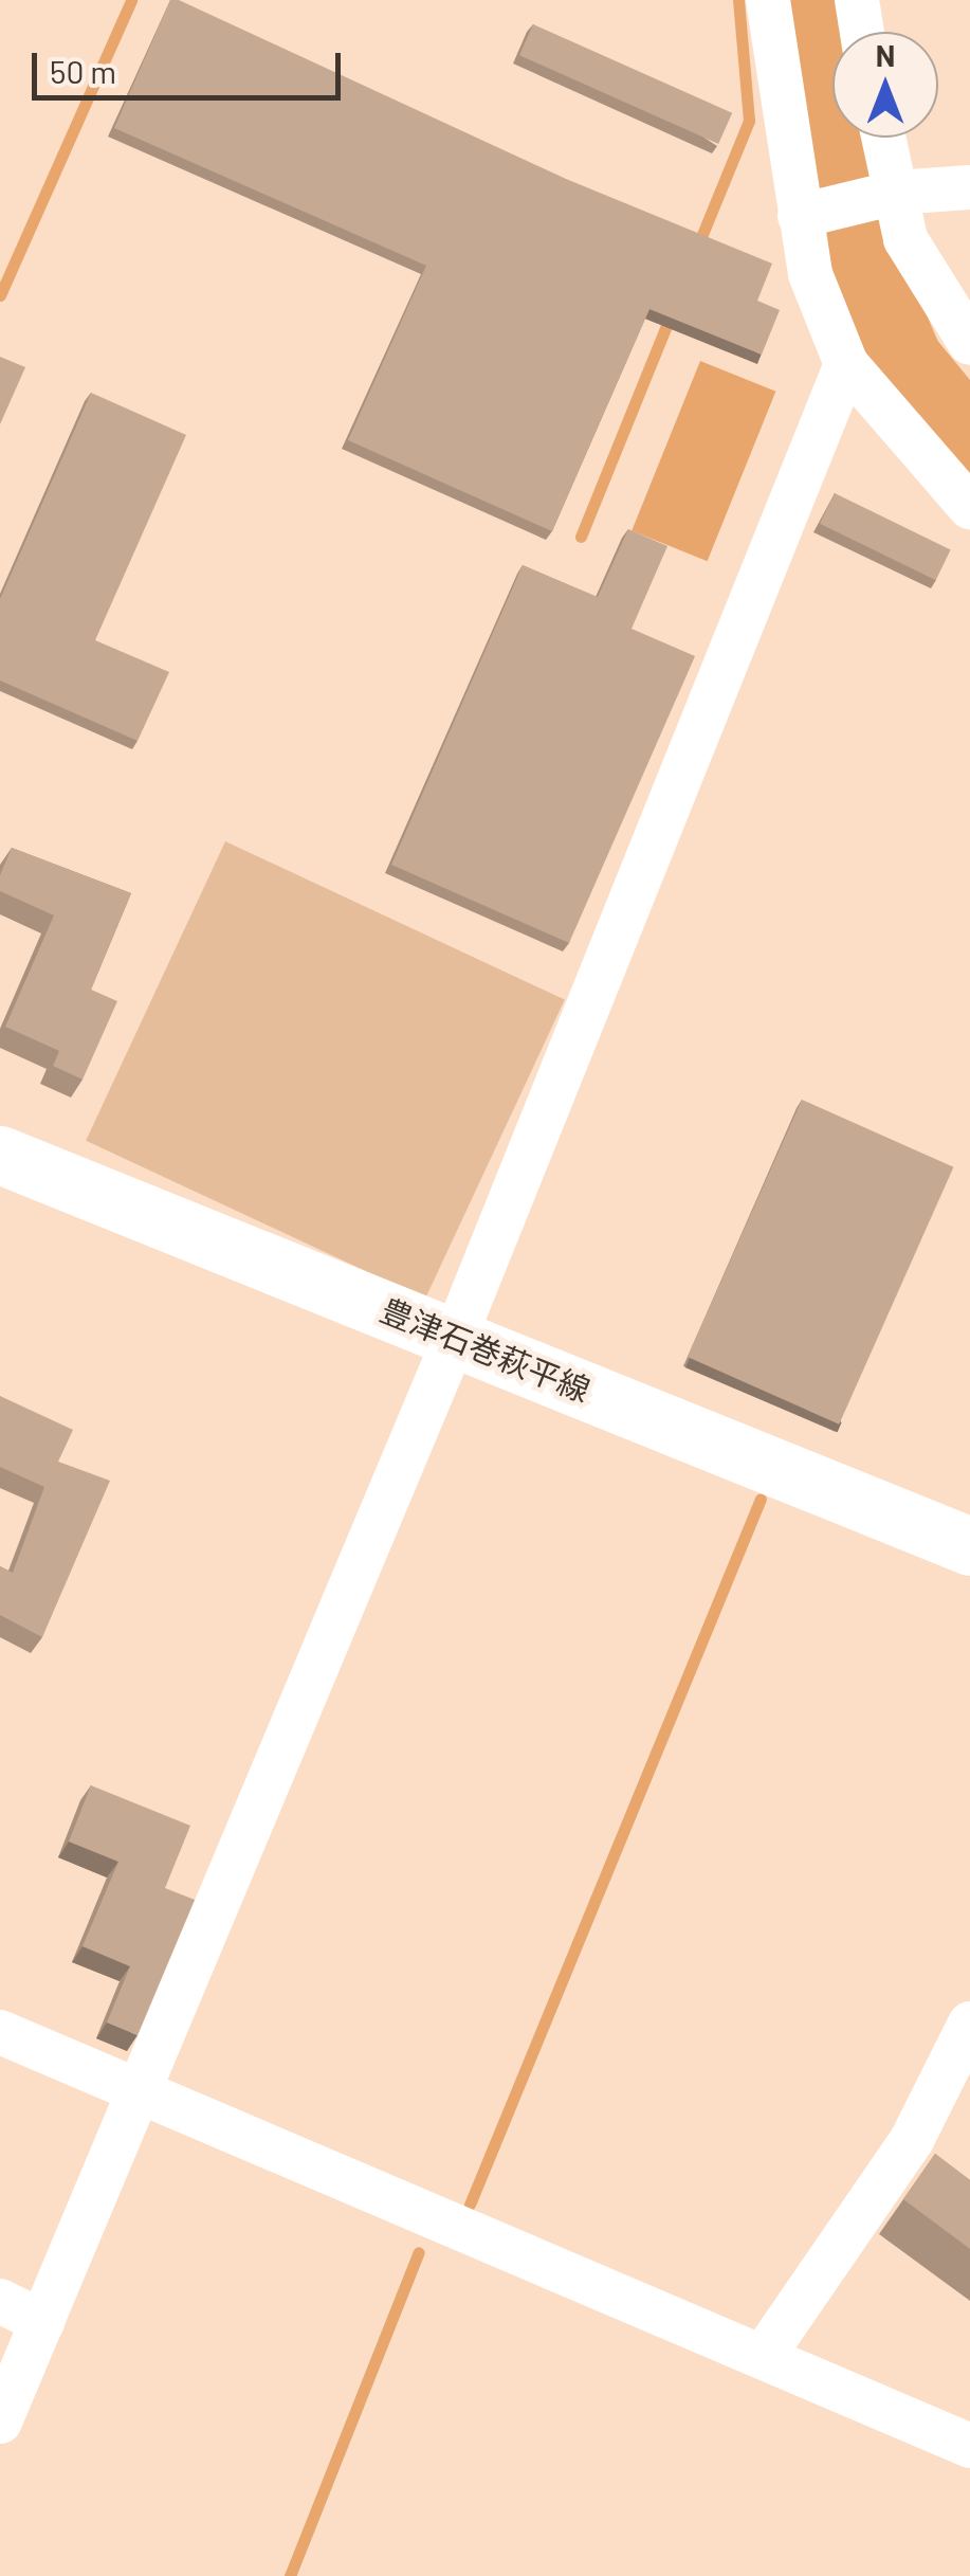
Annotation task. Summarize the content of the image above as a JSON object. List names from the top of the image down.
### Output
{
  "streets": {
    "main road": ["豊津石巻萩平線"]
  },
  "scale_bar": "50 m",
  "north": "top"
}
